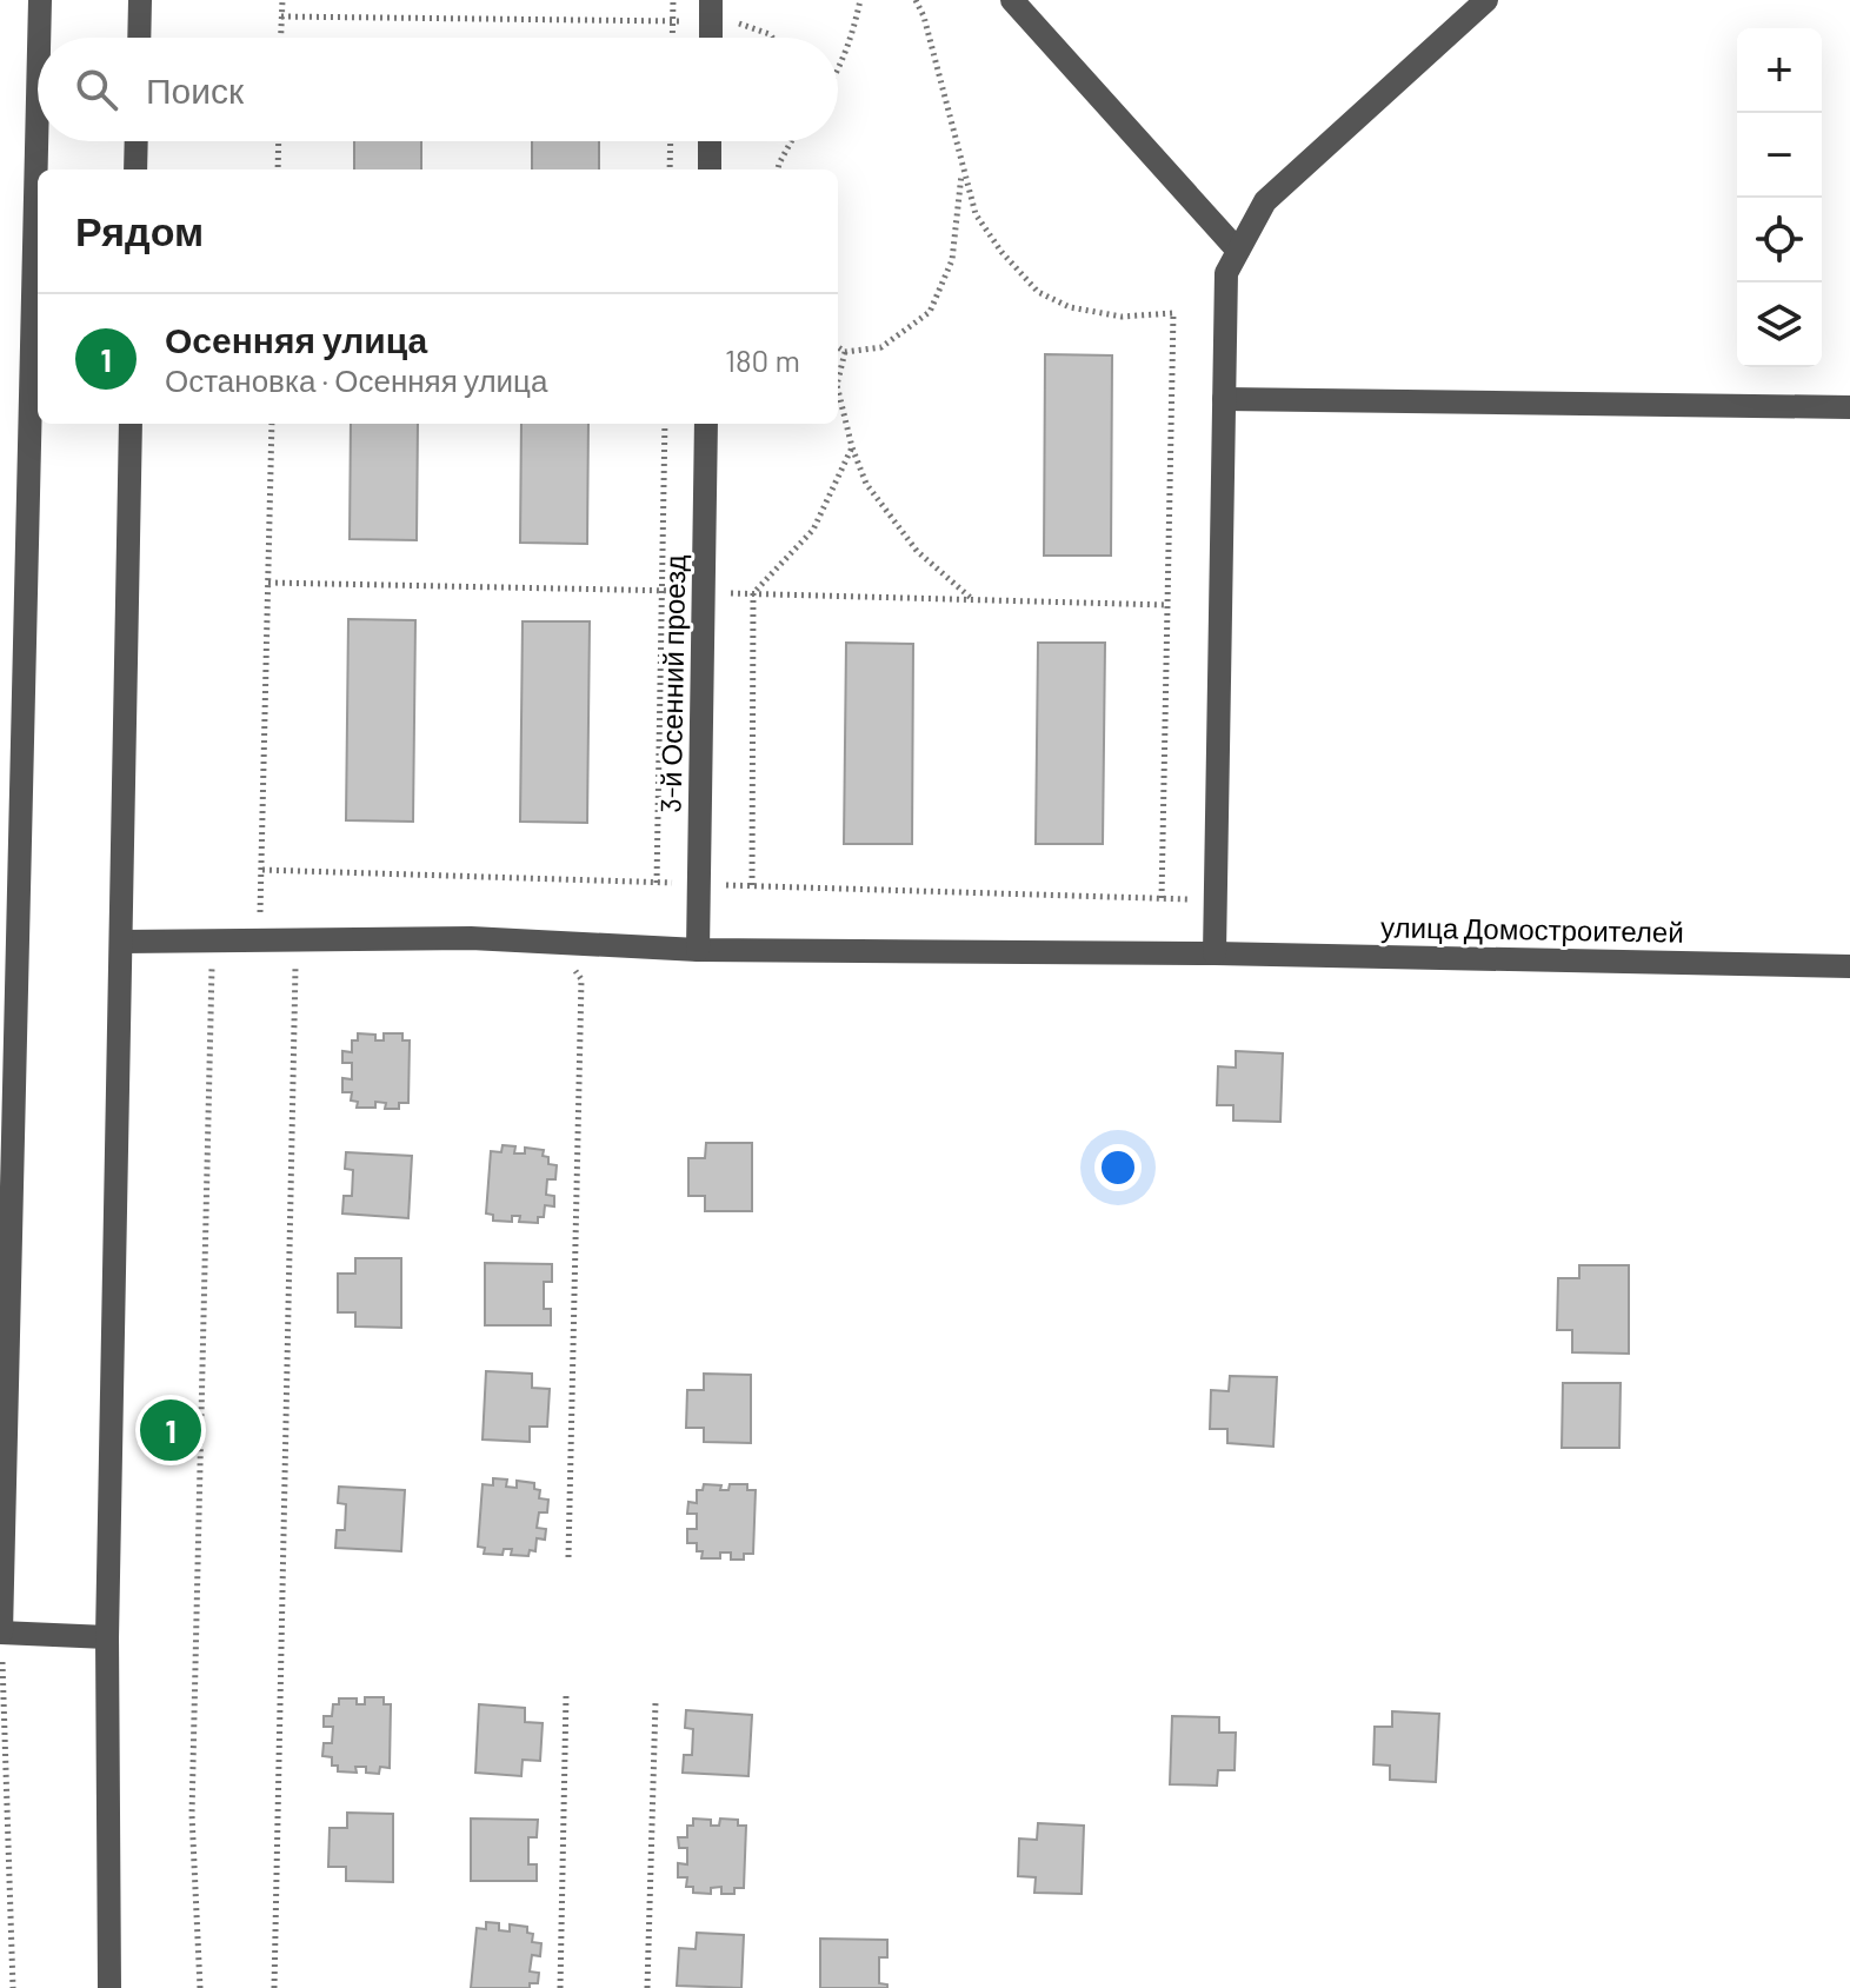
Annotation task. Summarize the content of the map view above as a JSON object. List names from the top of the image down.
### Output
{
  "streets": {
    "street": ["3-й Осенний проезд", "улица Домостроителей"]
  },
  "crossings": [
    ["3-й Осенний проезд", "улица Домостроителей"]
  ],
  "page": {
    "map_buttons": ["+", "−"],
    "search": "Поиск",
    "heading": "Рядом",
    "list": [
      {
        "mark": "1",
        "name": "Осенняя улица",
        "note": "Остановка · Осенняя улица",
        "value": "180 m"
      }
    ],
    "pins": "1"
  }
}
